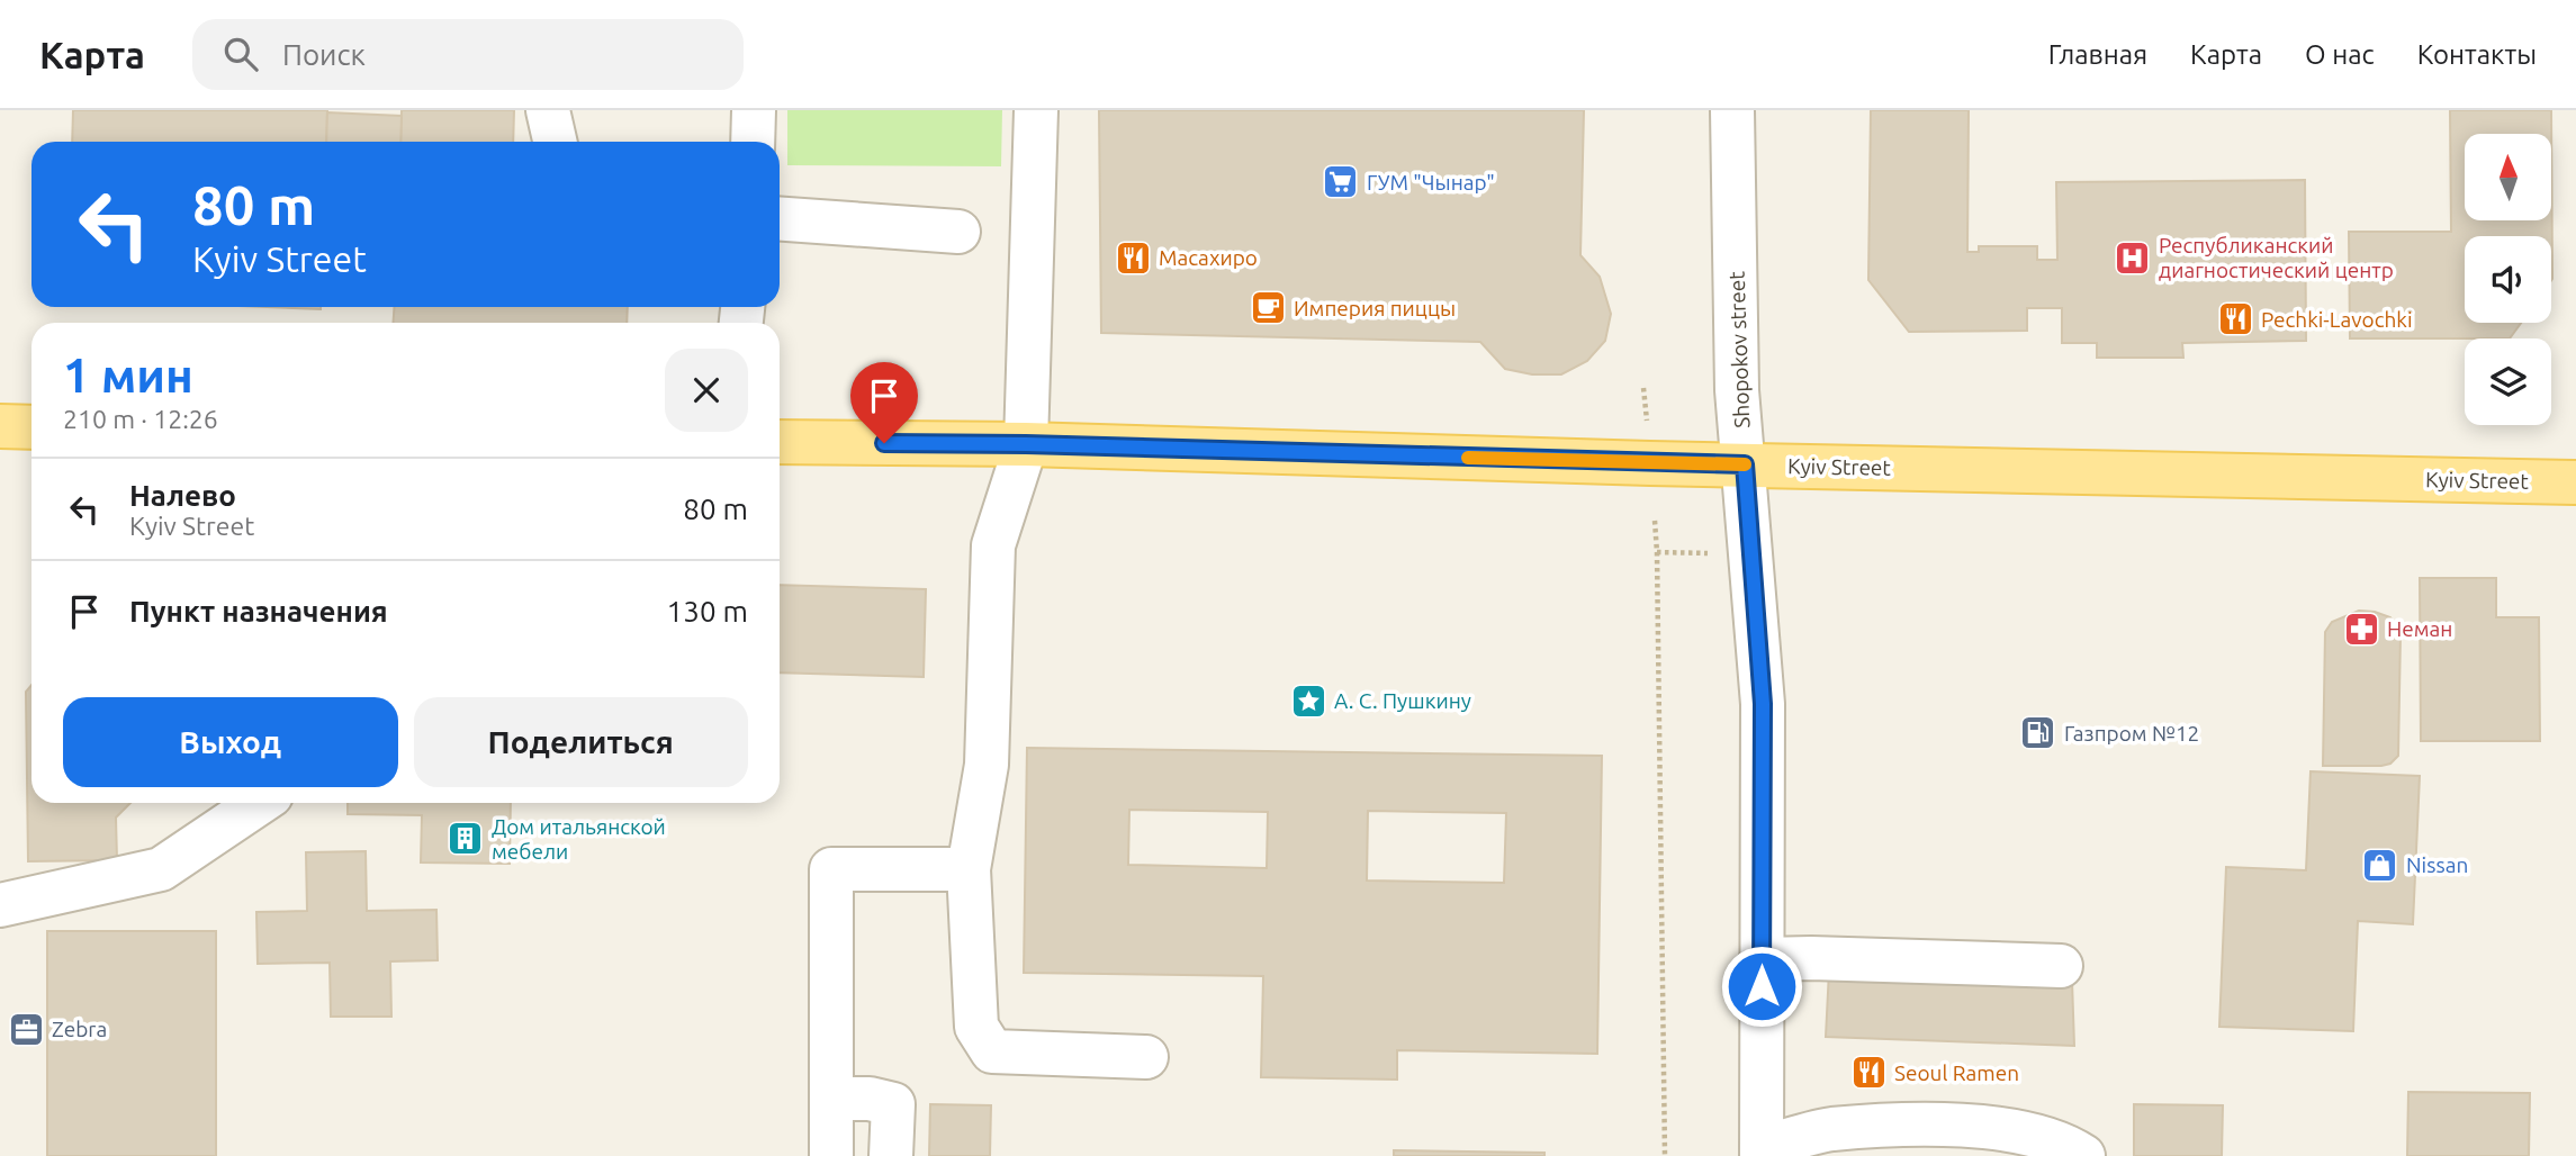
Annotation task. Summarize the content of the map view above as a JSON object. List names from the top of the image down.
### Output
{
  "streets": {
    "main road": ["Kyiv Street"],
    "street": ["Shopokov street"]
  },
  "crossings": [
    ["Shopokov street", "Kyiv Street"]
  ],
  "places": {
    "supermarket": ["ГУМ \"Чынар\""],
    "restaurant": ["Масахиро", "Pechki-Lavochki", "Seoul Ramen"],
    "hospital": ["Республиканский диагностический центр"],
    "cafe": ["Империя пиццы"],
    "pharmacy": ["Неман"],
    "place": ["А. С. Пушкину"],
    "fuel station": ["Газпром №12"],
    "building": ["Дом итальянской мебели"],
    "shop": ["Nissan"],
    "office": ["Zebra"]
  },
  "north": "top",
  "page": {
    "header": "Карта",
    "search": "Поиск",
    "nav": [
      "Главная",
      "Карта",
      "О нас",
      "Контакты"
    ],
    "turn": ["80 m", "Kyiv Street"],
    "heading": ["1 мин", "210 m · 12:26"],
    "list": [
      {
        "name": "Налево",
        "note": "Kyiv Street",
        "value": "80 m"
      },
      {
        "name": "Пункт назначения",
        "value": "130 m"
      }
    ],
    "buttons": ["Выход", "Поделиться"]
  }
}
